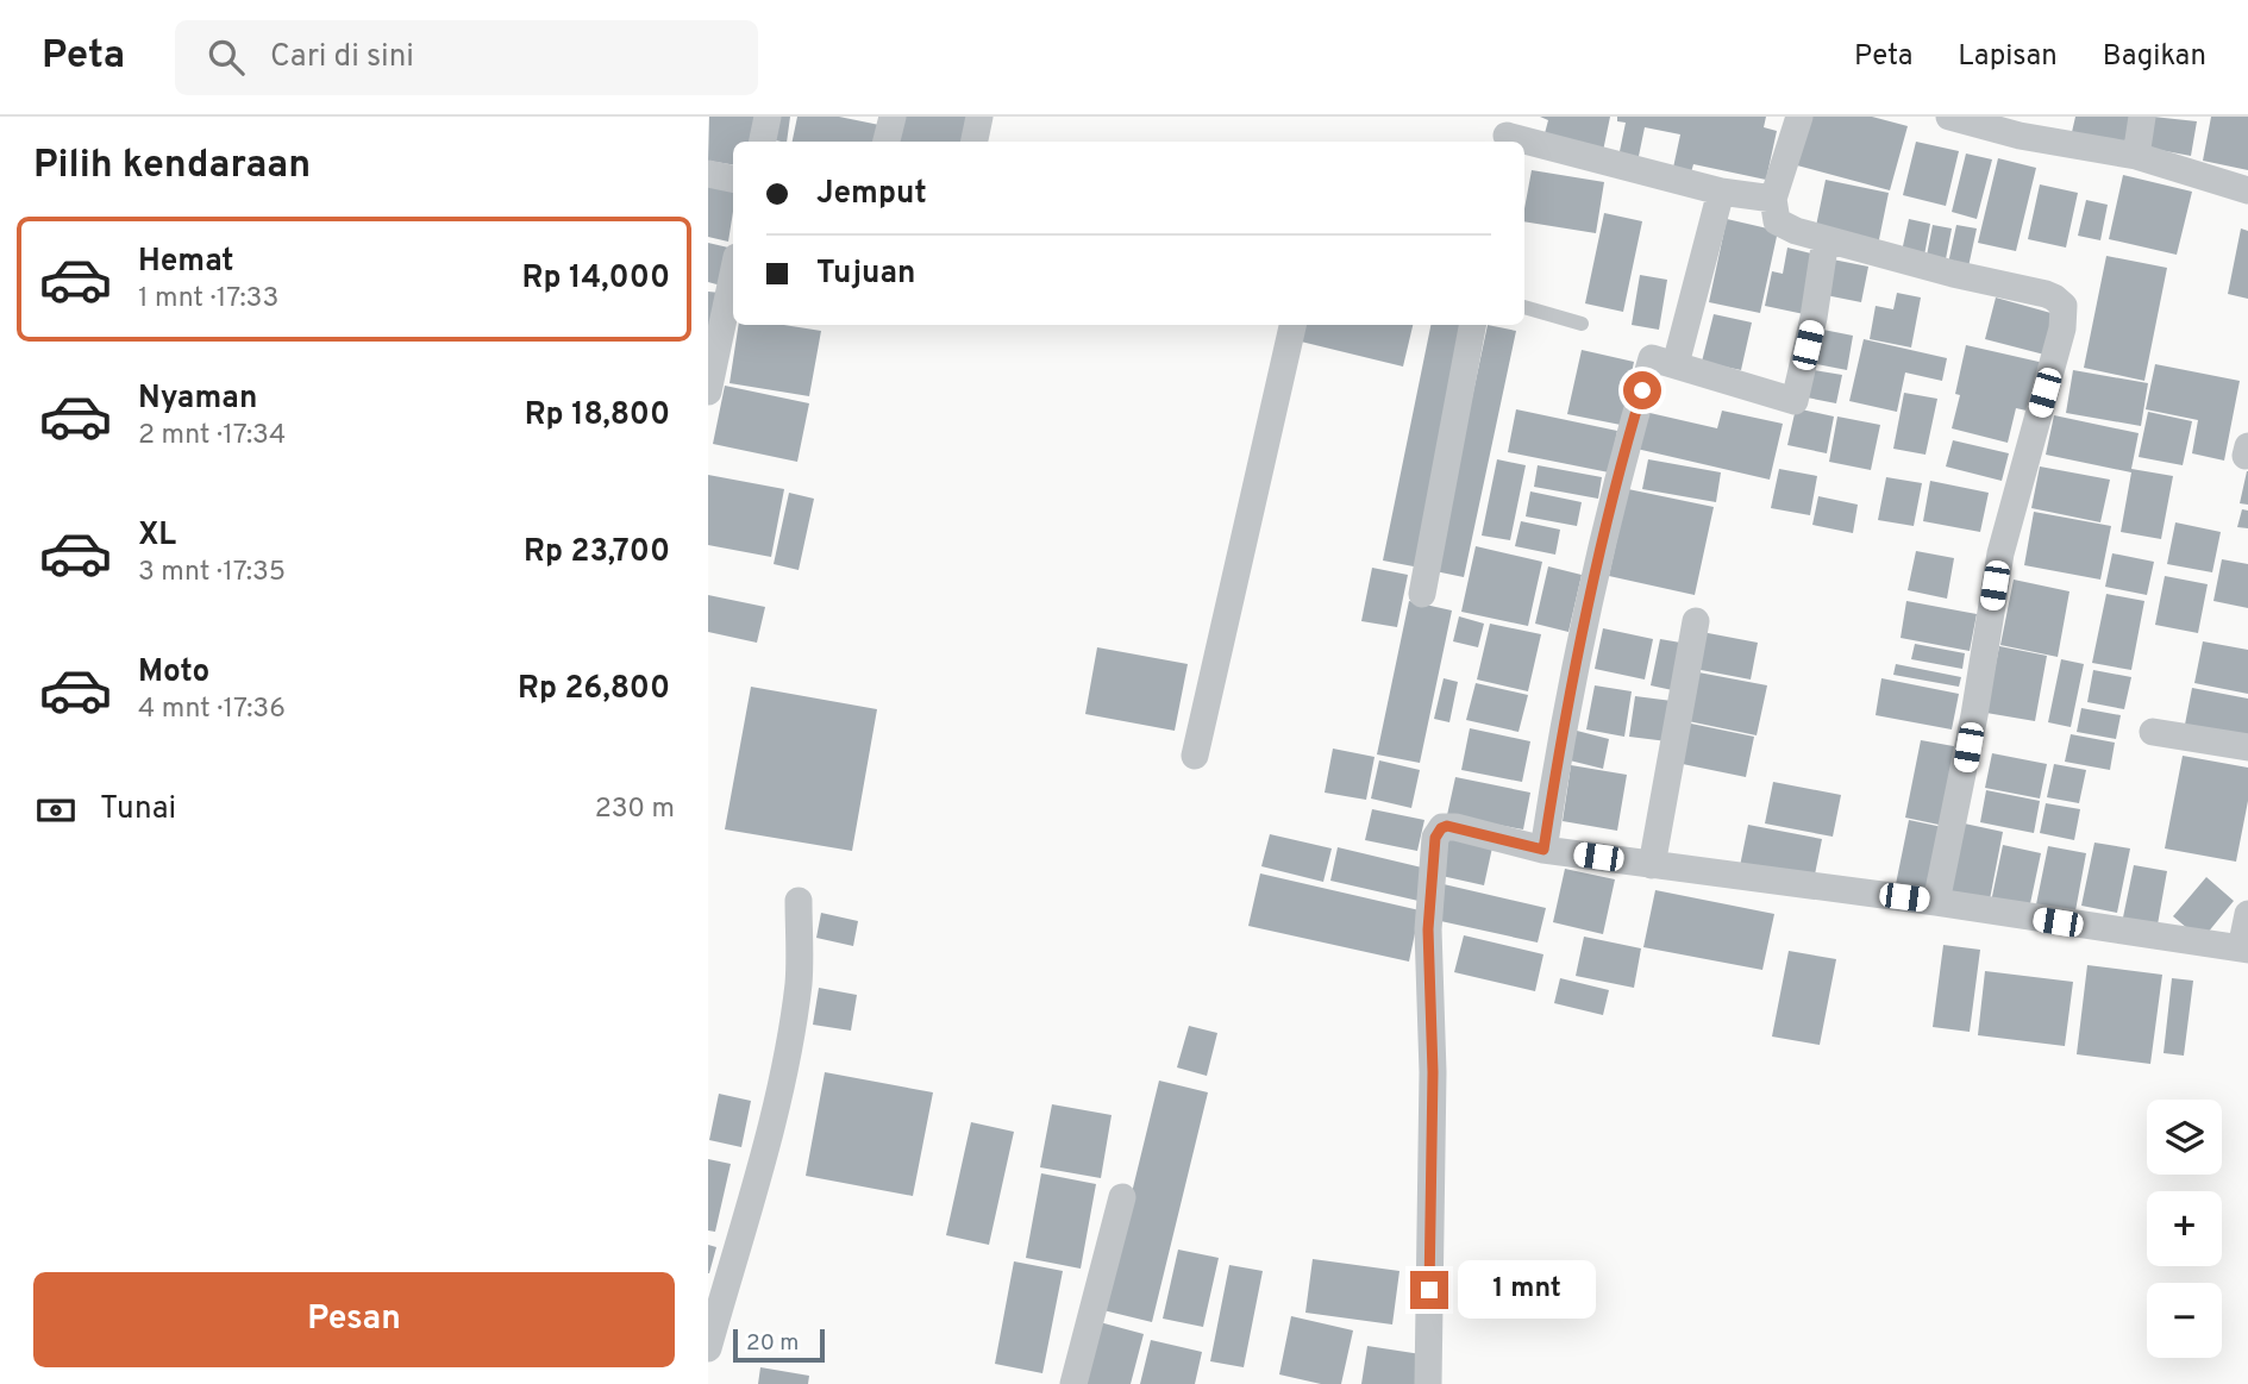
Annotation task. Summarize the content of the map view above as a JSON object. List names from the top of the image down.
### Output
{
  "scale_bar": "20 m",
  "page": {
    "header": "Peta",
    "search": "Cari di sini",
    "nav": ["Peta", "Lapisan", "Bagikan"],
    "heading": "Pilih kendaraan",
    "banner": ["Jemput", "Tujuan"],
    "list": [
      {
        "name": "Hemat",
        "note": "1 mnt · 17:33",
        "value": "Rp 14,000"
      },
      {
        "name": "Nyaman",
        "note": "2 mnt · 17:34",
        "value": "Rp 18,800"
      },
      {
        "name": "XL",
        "note": "3 mnt · 17:35",
        "value": "Rp 23,700"
      },
      {
        "name": "Moto",
        "note": "4 mnt · 17:36",
        "value": "Rp 26,800"
      }
    ],
    "pay": ["Tunai", "230 m"],
    "map_buttons": ["+", "−"],
    "buttons": "Pesan",
    "bubble": "1 mnt",
    "scale": "20 m"
  }
}
